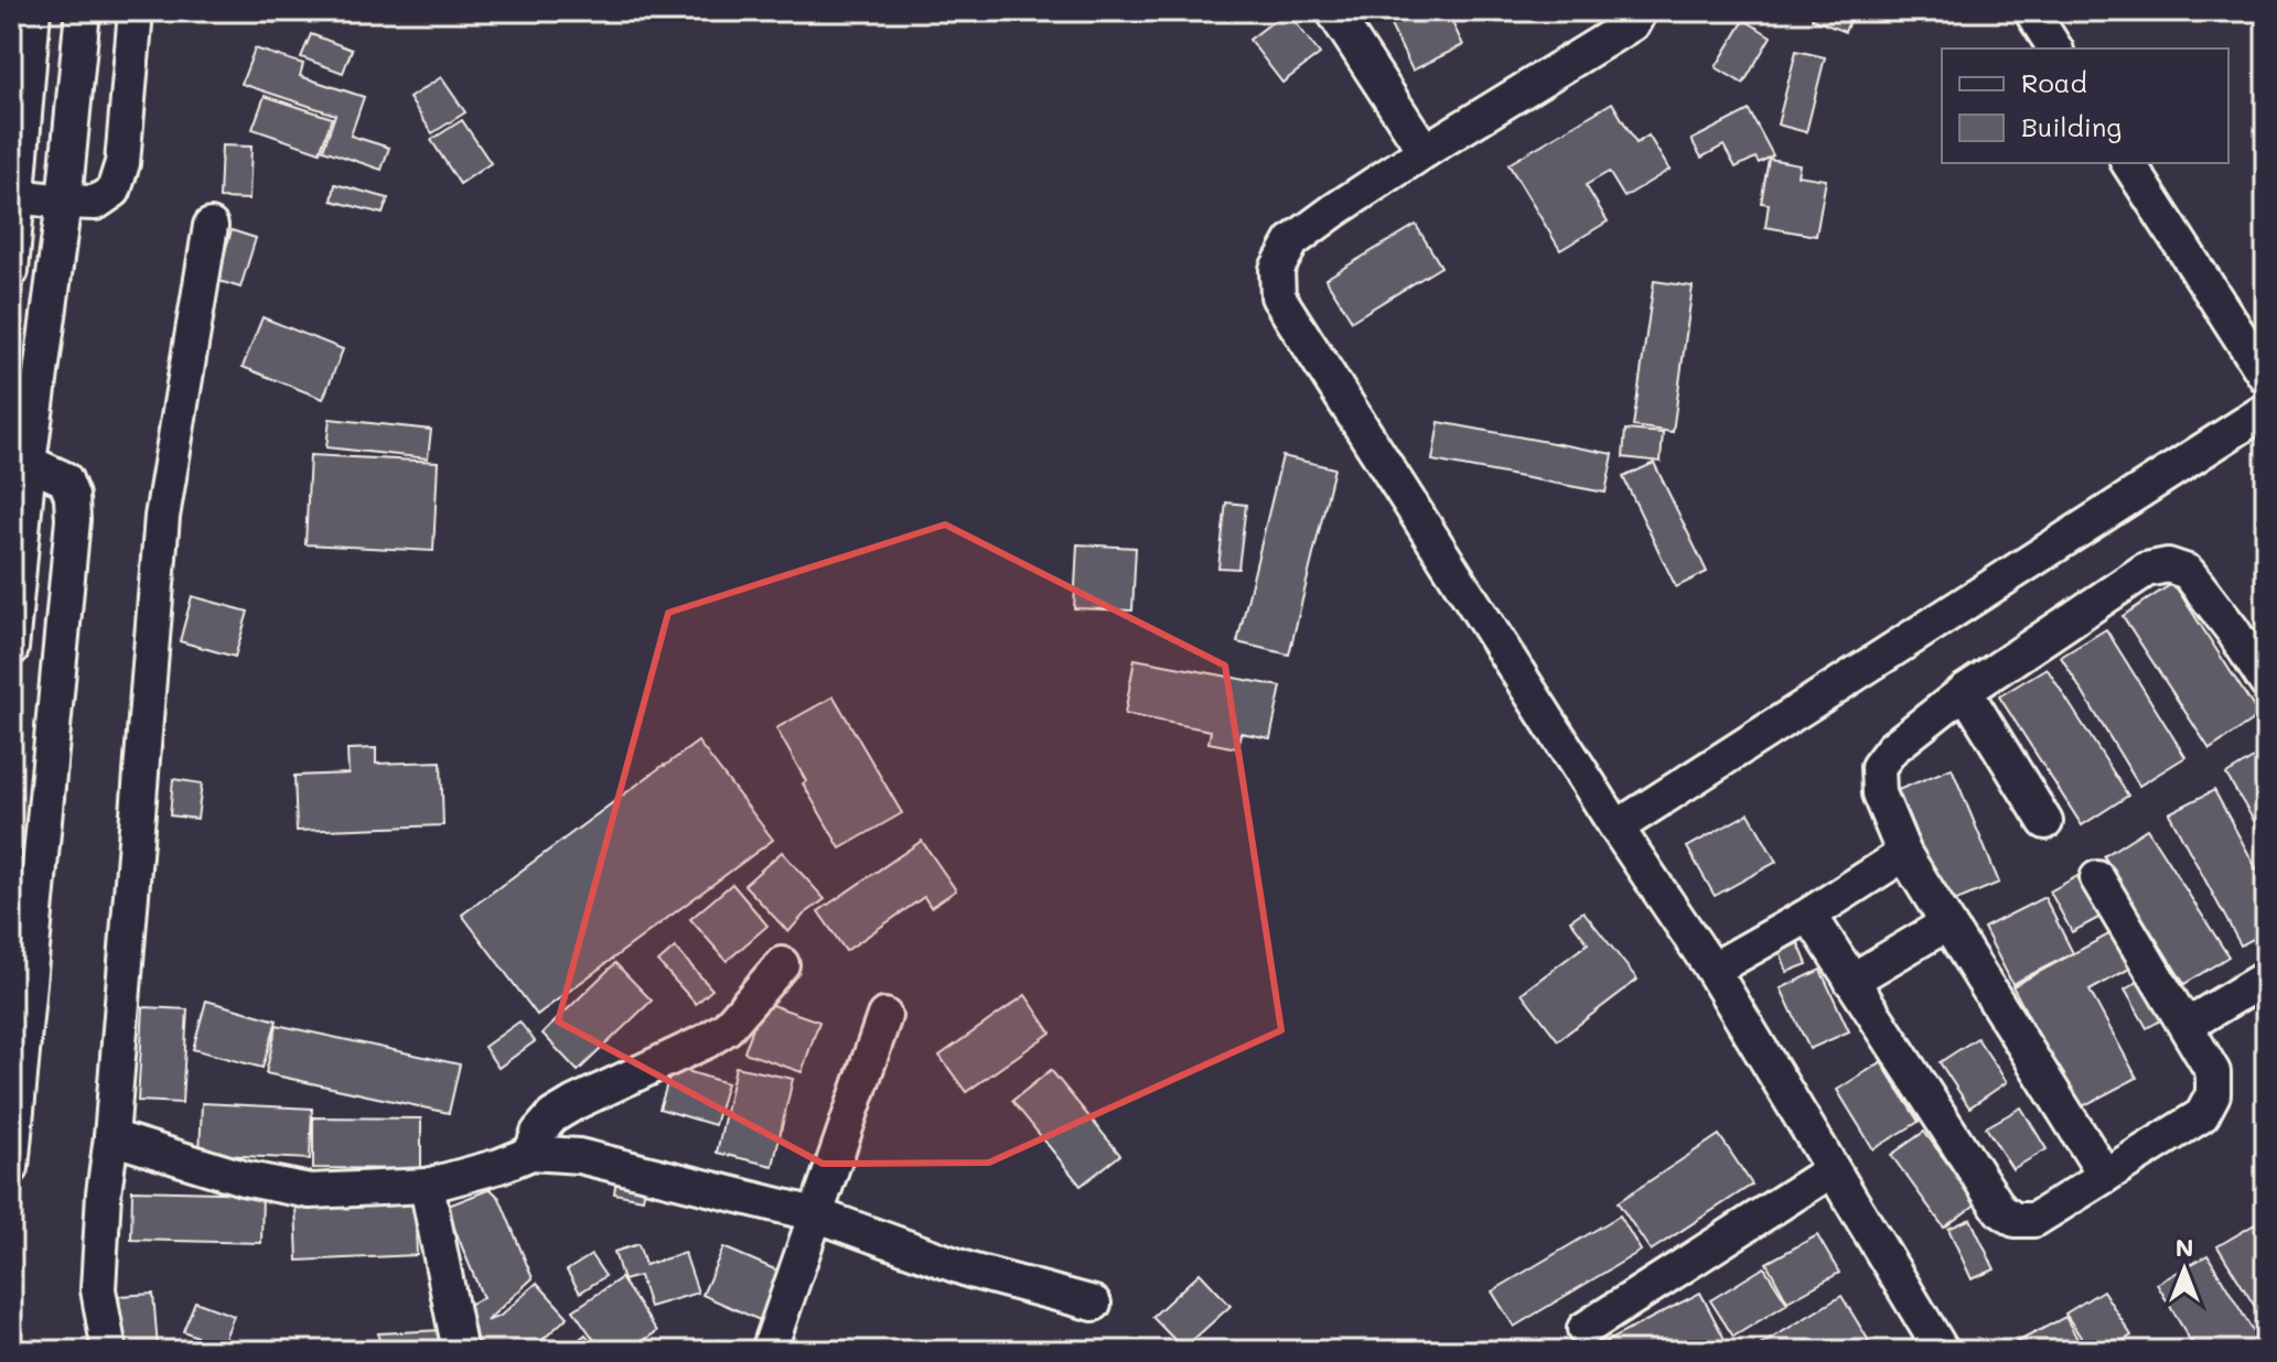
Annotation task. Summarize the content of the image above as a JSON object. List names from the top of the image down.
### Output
{
  "legend": ["Road", "Building"],
  "north": "top"
}
